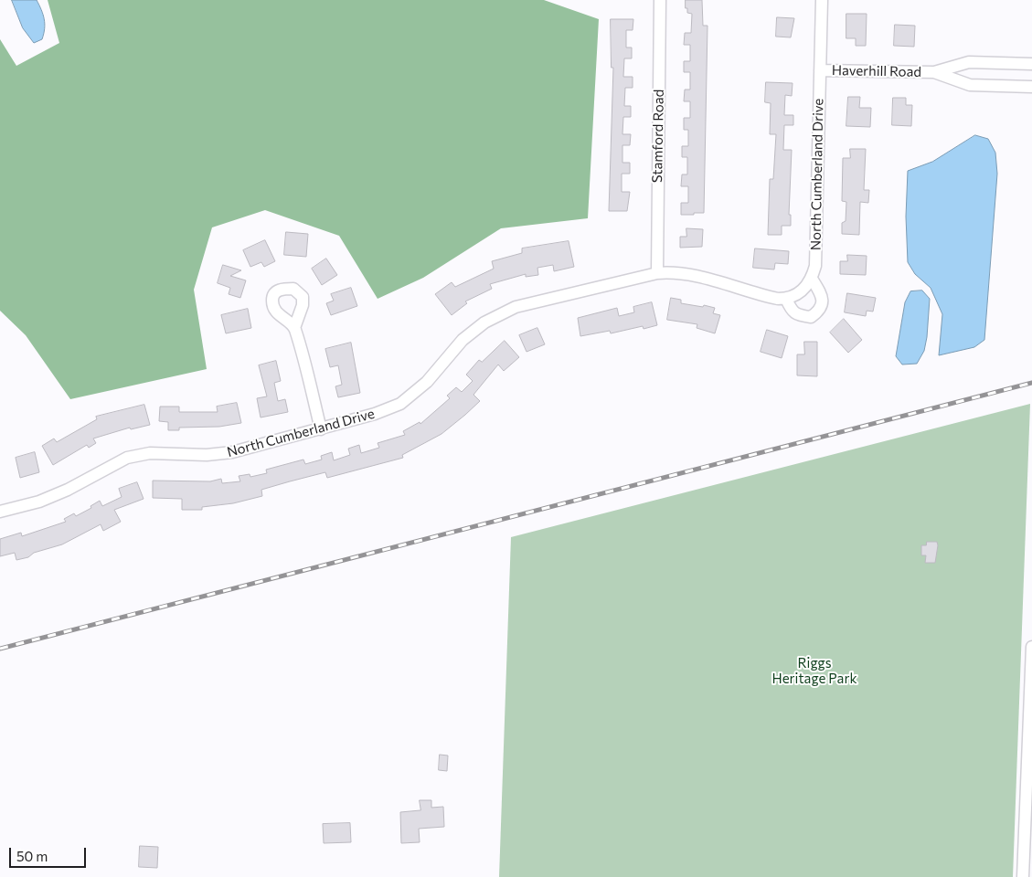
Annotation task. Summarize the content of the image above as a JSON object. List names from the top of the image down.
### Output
{
  "streets": {
    "street": ["Haverhill Road", "Stamford Road", "North Cumberland Drive"]
  },
  "crossings": [
    ["Haverhill Road", "North Cumberland Drive"],
    ["Stamford Road", "North Cumberland Drive"]
  ],
  "parks": ["Riggs Heritage Park"],
  "scale_bar": "50 m"
}
